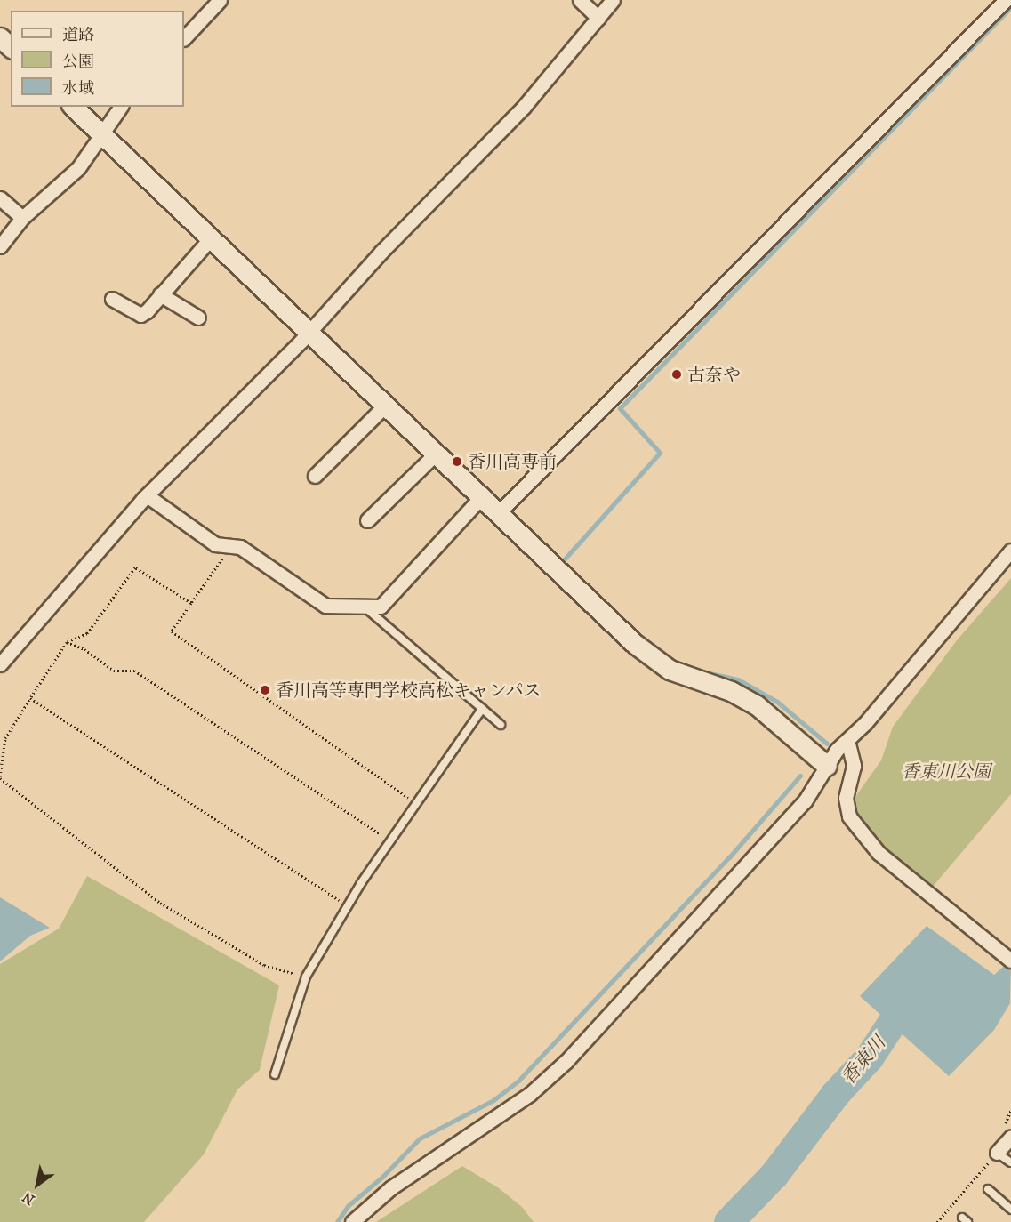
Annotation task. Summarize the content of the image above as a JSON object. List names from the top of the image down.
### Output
{
  "water": ["香東川"],
  "parks": ["香東川公園"],
  "places": ["古奈や", "香川高専前", "香川高等専門学校高松キャンパス"],
  "legend": ["道路", "公園", "水域"],
  "north": "bottom left"
}
